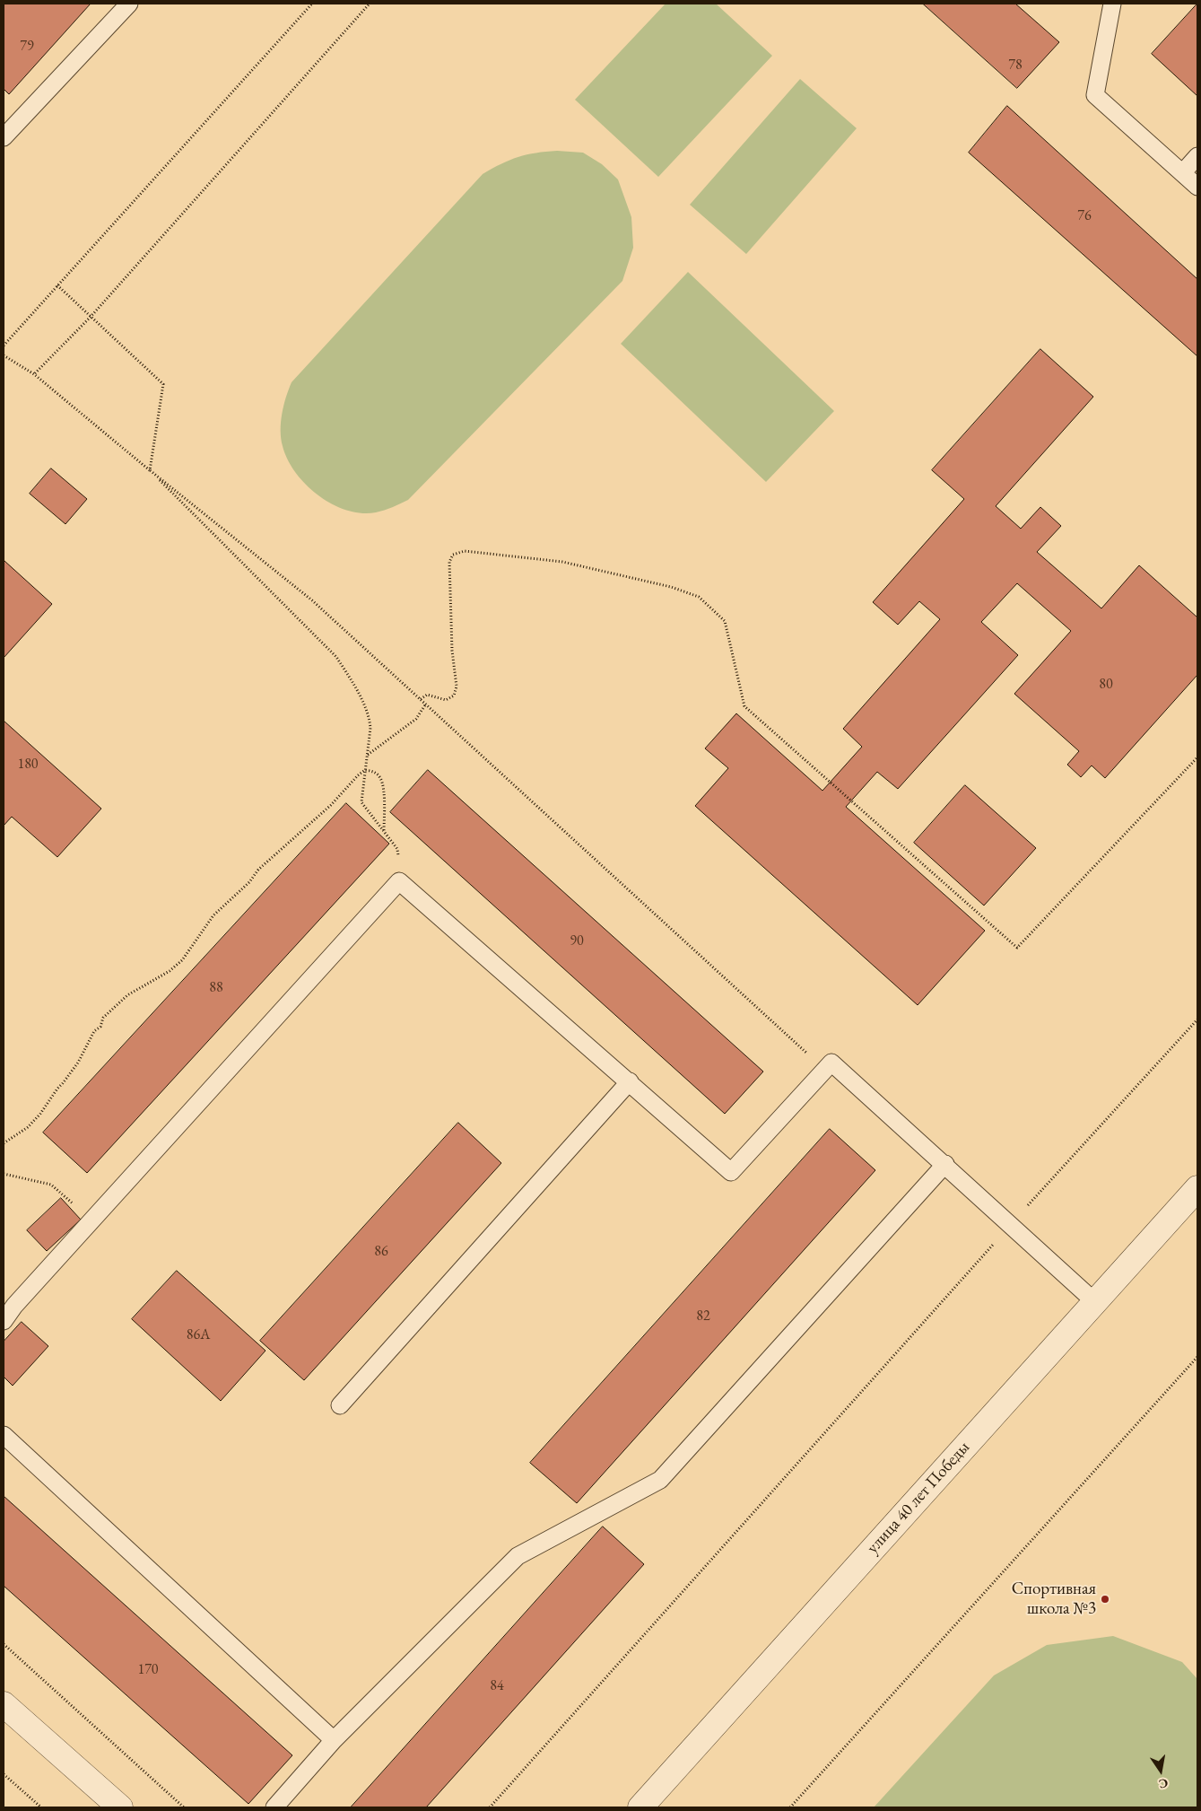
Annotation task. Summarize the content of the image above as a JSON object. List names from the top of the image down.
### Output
{
  "streets": {
    "street": ["улица 40 лет Победы"]
  },
  "places": ["Спортивная школа №3"],
  "house_numbers": [
    "79",
    "78",
    "76",
    "80",
    "180",
    "90",
    "88",
    "86",
    "82",
    "86А",
    "170",
    "84"
  ],
  "north": "bottom"
}
